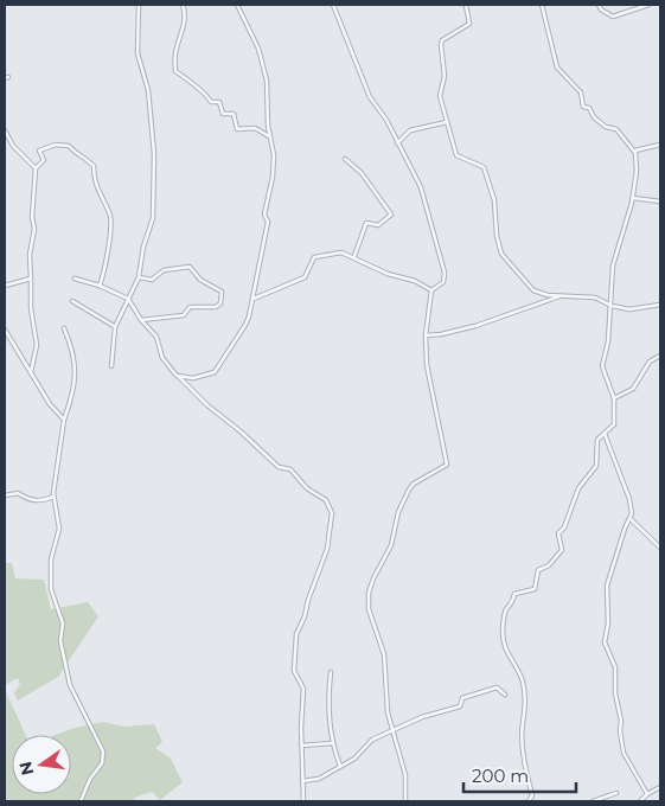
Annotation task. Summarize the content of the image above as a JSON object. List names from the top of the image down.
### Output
{
  "scale_bar": "200 m",
  "north": "left"
}
